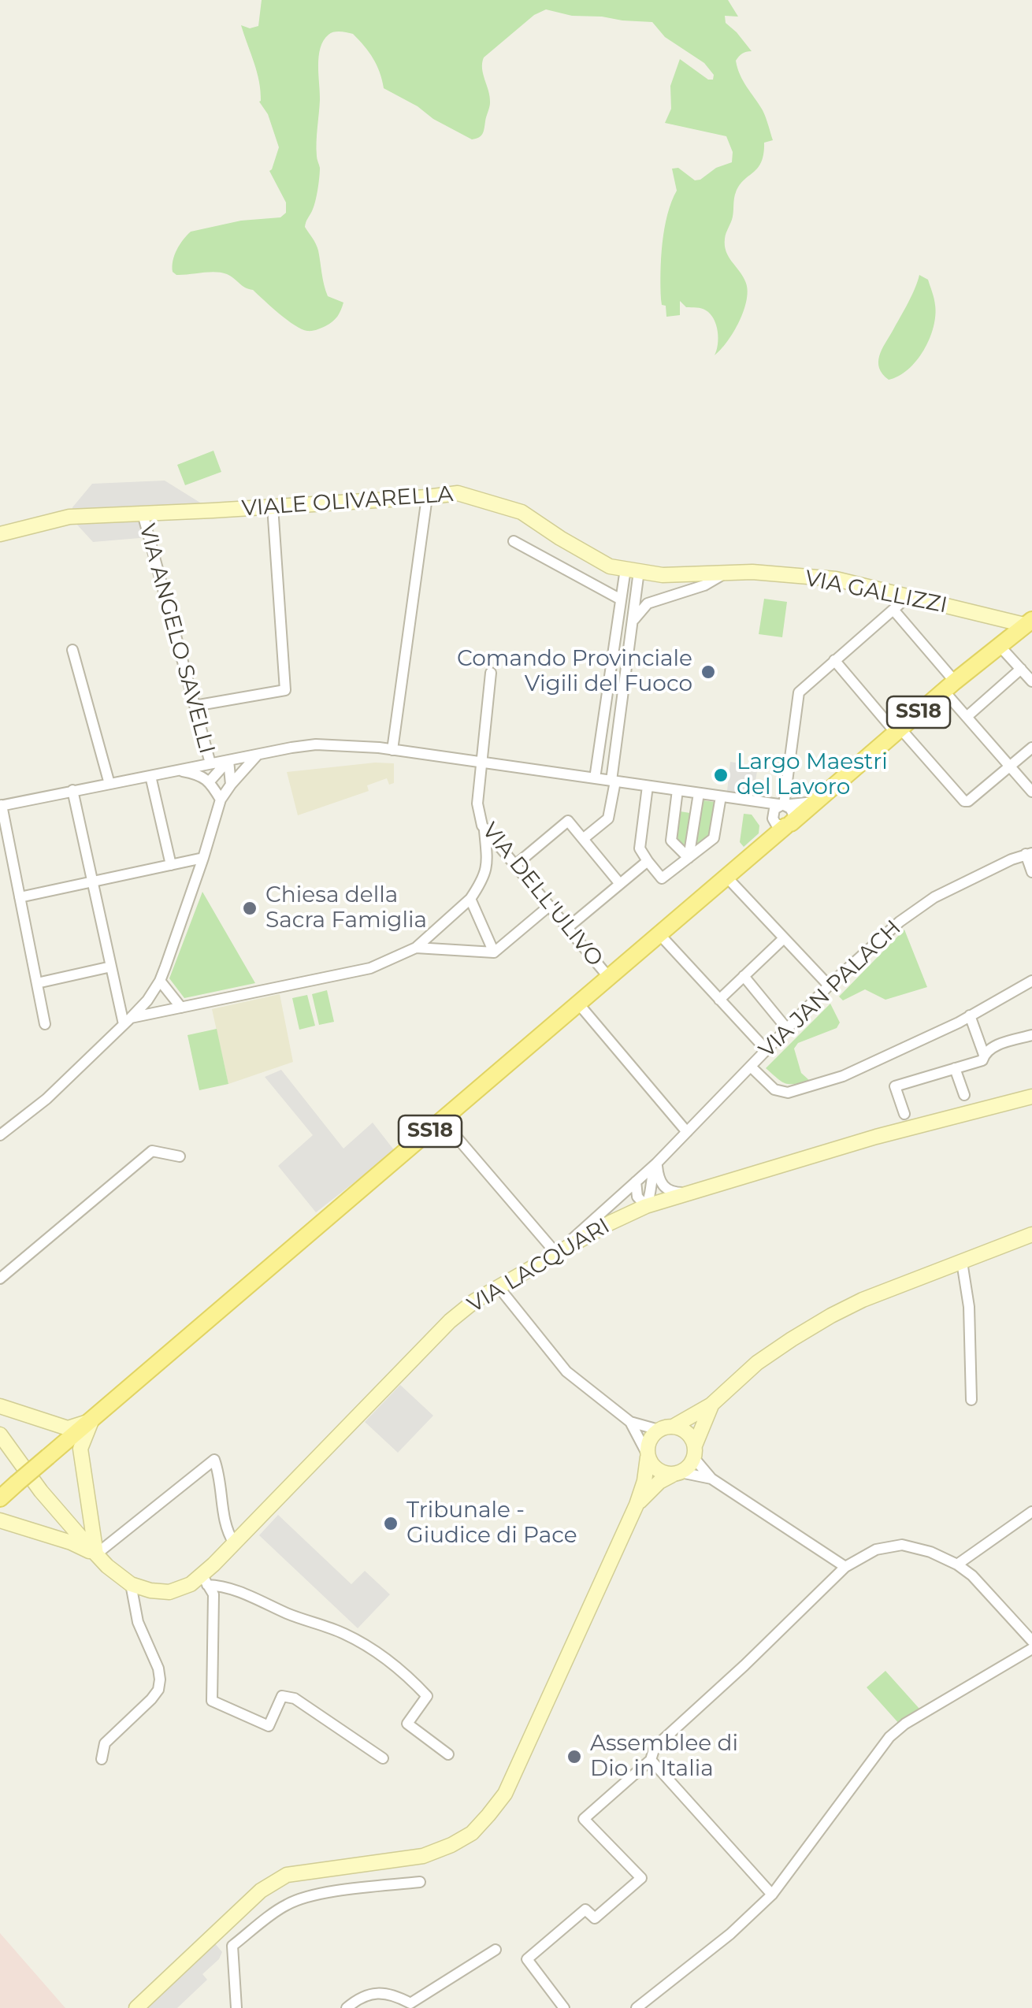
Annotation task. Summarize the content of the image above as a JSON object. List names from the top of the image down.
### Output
{
  "streets": {
    "main road": ["SS18"],
    "street": [
      "VIALE OLIVARELLA",
      "VIA GALLIZZI",
      "VIA ANGELO SAVELLI",
      "VIA DELL'ULIVO",
      "VIA JAN PALACH",
      "VIA LACQUARI"
    ]
  },
  "crossings": [
    ["VIALE OLIVARELLA", "VIA GALLIZZI"],
    ["VIALE OLIVARELLA", "VIA ANGELO SAVELLI"],
    ["VIA GALLIZZI", "SS18"],
    ["SS18", "VIA DELL'ULIVO"],
    ["VIA JAN PALACH", "VIA LACQUARI"]
  ],
  "places": [
    "Comando Provinciale Vigili del Fuoco",
    "Largo Maestri del Lavoro",
    "Chiesa della Sacra Famiglia",
    "Tribunale - Giudice di Pace",
    "Assemblee di Dio in Italia"
  ]
}
